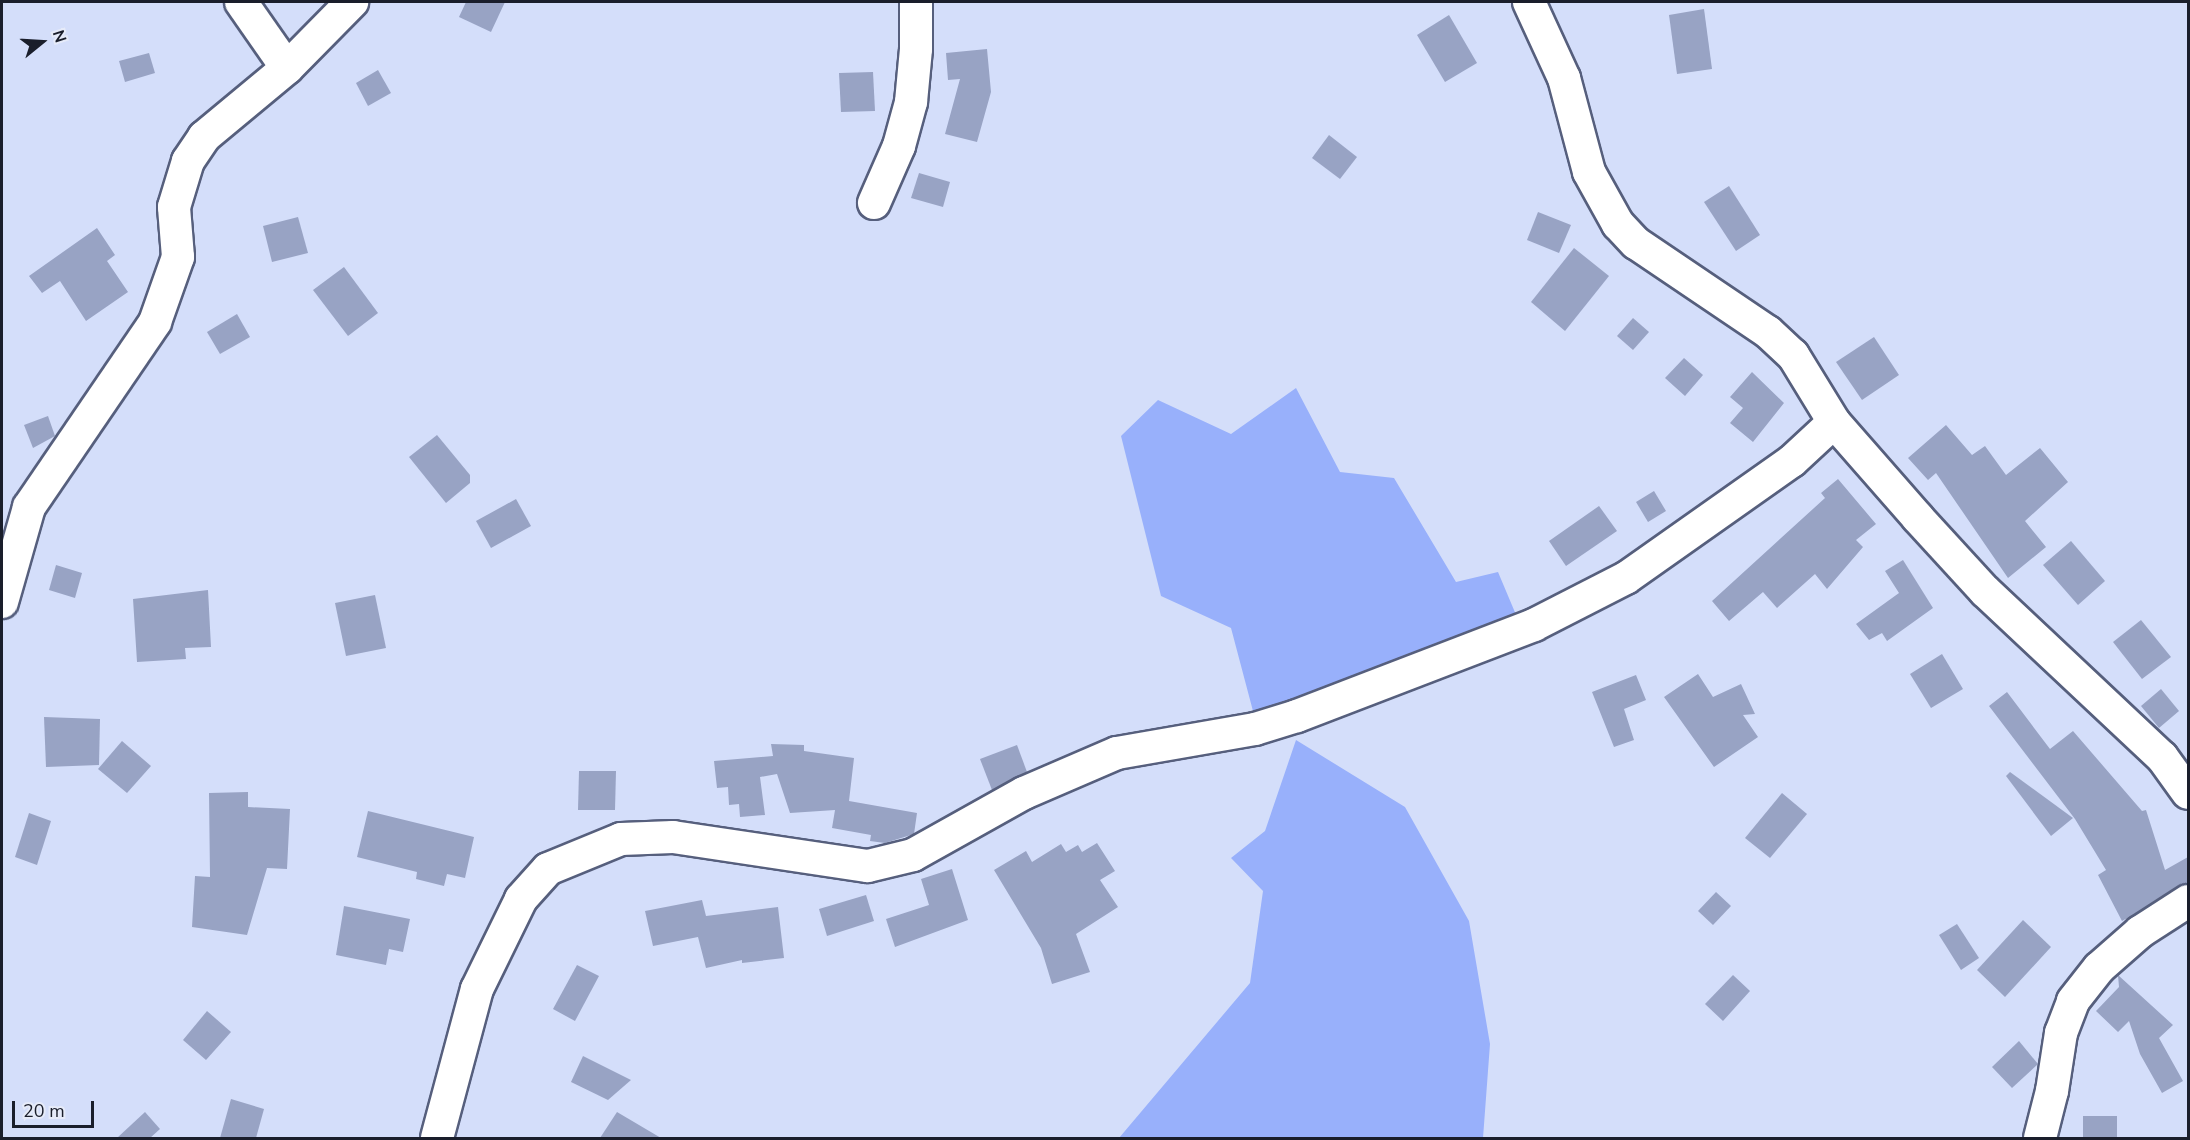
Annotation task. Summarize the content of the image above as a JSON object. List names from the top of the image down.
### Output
{
  "scale_bar": "20 m",
  "north": "right"
}
